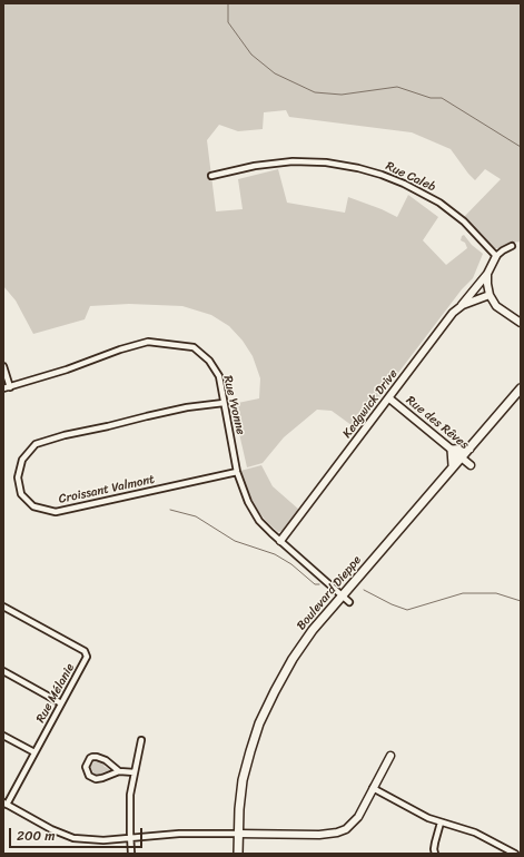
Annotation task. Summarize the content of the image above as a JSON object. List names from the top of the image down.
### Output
{
  "streets": {
    "main road": ["Boulevard Dieppe"],
    "street": [
      "Rue Caleb",
      "Kedgwick Drive",
      "Rue Yvonne",
      "Rue des Rêves",
      "Croissant Valmont",
      "Rue Mélanie"
    ]
  },
  "crossings": [
    ["Kedgwick Drive", "Rue Yvonne"],
    ["Kedgwick Drive", "Rue des Rêves"],
    ["Rue Yvonne", "Croissant Valmont"],
    ["Rue Yvonne", "Boulevard Dieppe"],
    ["Rue des Rêves", "Boulevard Dieppe"]
  ],
  "scale_bar": "200 m"
}
